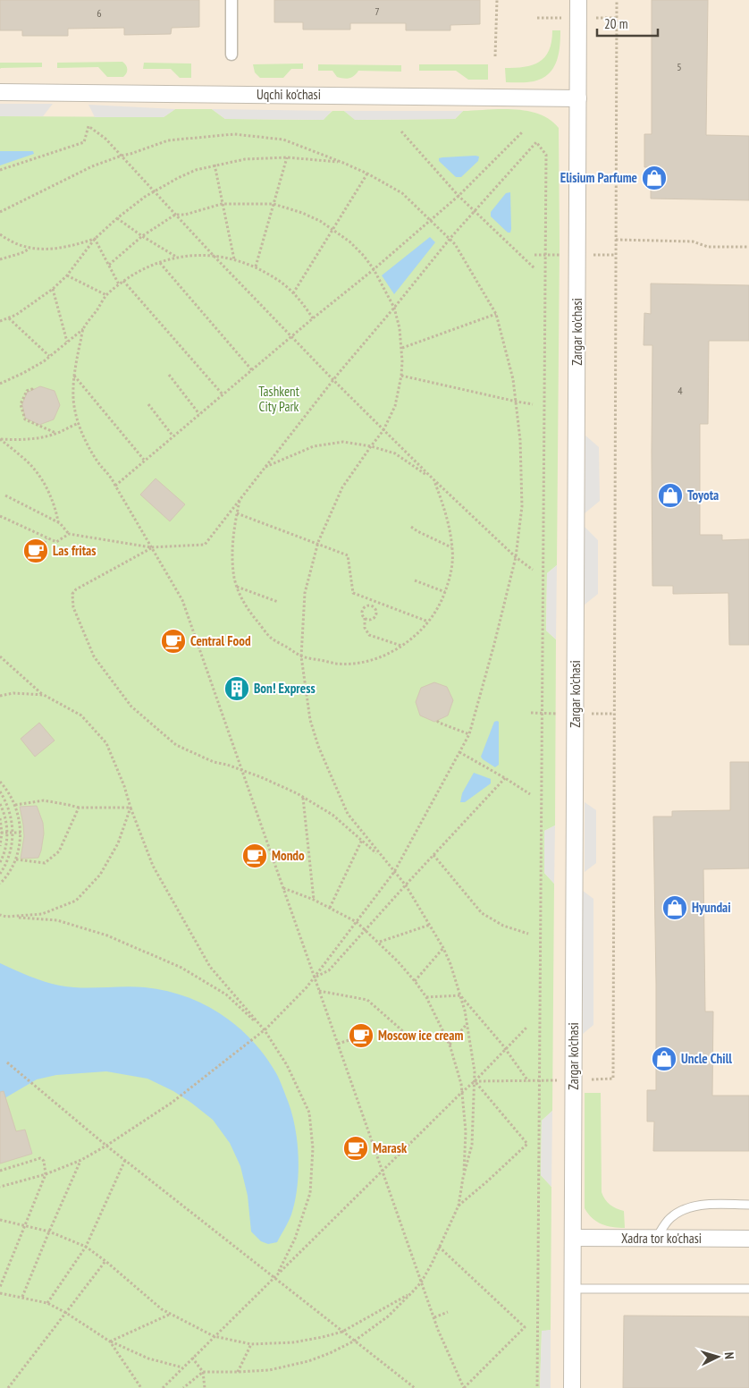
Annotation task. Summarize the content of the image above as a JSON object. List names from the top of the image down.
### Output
{
  "streets": {
    "street": ["Uqchi ko'chasi", "Zargar ko'chasi", "Xadra tor ko'chasi"]
  },
  "crossings": [
    ["Uqchi ko'chasi", "Zargar ko'chasi"],
    ["Zargar ko'chasi", "Xadra tor ko'chasi"]
  ],
  "parks": ["Tashkent City Park"],
  "places": {
    "shop": [
      "Elisium Parfume",
      "Toyota",
      "Hyundai",
      "Uncle Chill"
    ],
    "cafe": [
      "Las fritas",
      "Central Food",
      "Mondo",
      "Moscow ice cream",
      "Marask"
    ],
    "building": ["Bon! Express"]
  },
  "house_numbers": [
    "7",
    "6",
    "5",
    "4"
  ],
  "scale_bar": "20 m",
  "north": "right"
}
